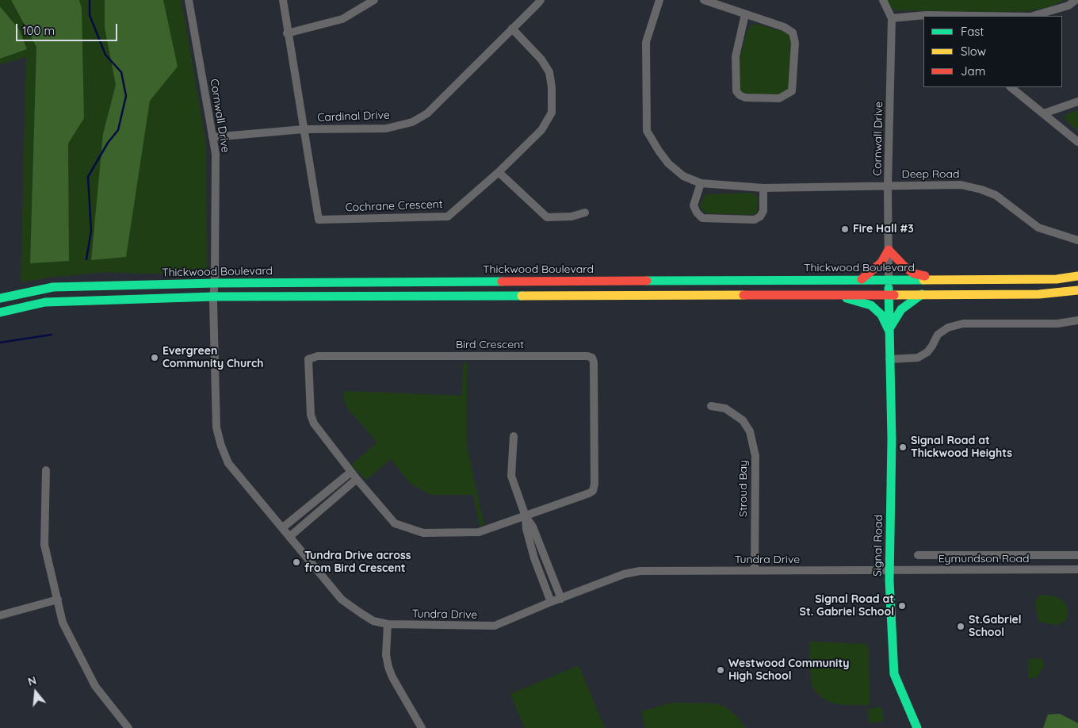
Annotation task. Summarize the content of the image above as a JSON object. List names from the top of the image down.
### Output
{
  "streets": {
    "main road": ["Thickwood Boulevard", "Signal Road"],
    "street": [
      "Cornwall Drive",
      "Cardinal Drive",
      "Deep Road",
      "Cochrane Crescent",
      "Bird Crescent",
      "Stroud Bay",
      "Eymundson Road",
      "Tundra Drive"
    ]
  },
  "crossings": [
    ["Cornwall Drive", "Cardinal Drive"],
    ["Cornwall Drive", "Deep Road"],
    ["Cornwall Drive", "Thickwood Boulevard"],
    ["Cornwall Drive", "Signal Road"],
    ["Cornwall Drive", "Tundra Drive"],
    ["Cardinal Drive", "Cochrane Crescent"],
    ["Thickwood Boulevard", "Signal Road"],
    ["Stroud Bay", "Tundra Drive"],
    ["Signal Road", "Eymundson Road"],
    ["Signal Road", "Tundra Drive"],
    ["Eymundson Road", "Tundra Drive"]
  ],
  "places": [
    "Fire Hall #3",
    "Evergreen Community Church",
    "Signal Road at Thickwood Heights",
    "Tundra Drive across from Bird Crescent",
    "Signal Road at St. Gabriel School",
    "St.Gabriel School",
    "Westwood Community High School"
  ],
  "legend": ["Fast", "Slow", "Jam"],
  "scale_bar": "100 m",
  "north": "top"
}
